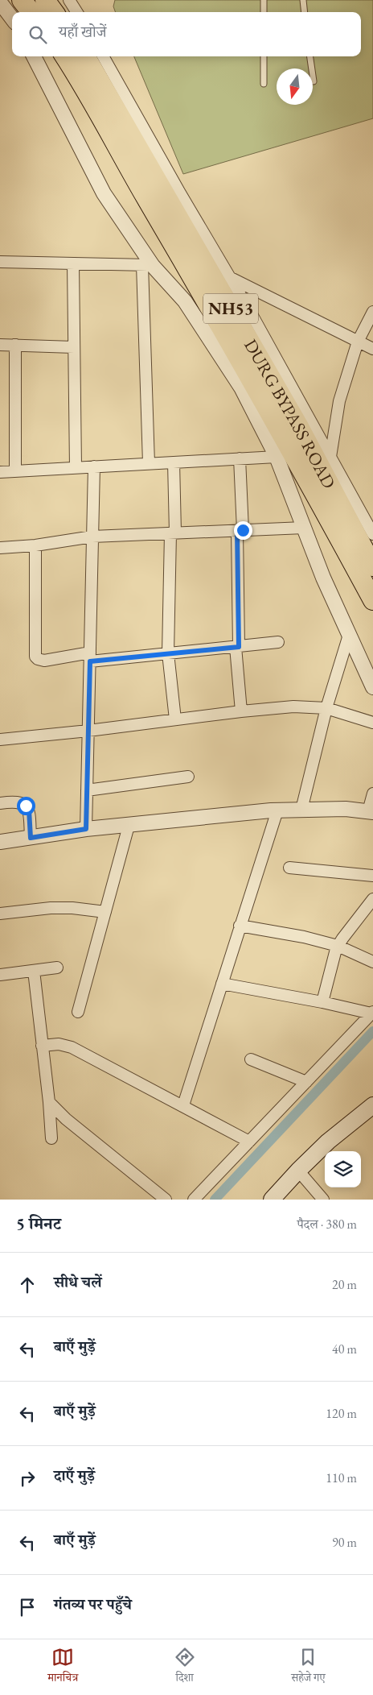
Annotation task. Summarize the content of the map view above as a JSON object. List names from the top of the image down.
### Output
{
  "streets": {
    "highway": ["NH53", "DURG BYPASS ROAD"]
  },
  "north": "bottom",
  "page": {
    "search": "यहाँ खोजें",
    "heading": ["5 मिनट", "पैदल · 380 m"],
    "list": [
      ["सीधे चलें", "20 m"],
      ["बाएँ मुड़ें", "40 m"],
      ["बाएँ मुड़ें", "120 m"],
      ["दाएँ मुड़ें", "110 m"],
      ["बाएँ मुड़ें", "90 m"],
      "गंतव्य पर पहुँचे"
    ],
    "nav": ["मानचित्र", "दिशा", "सहेजे गए"]
  }
}
